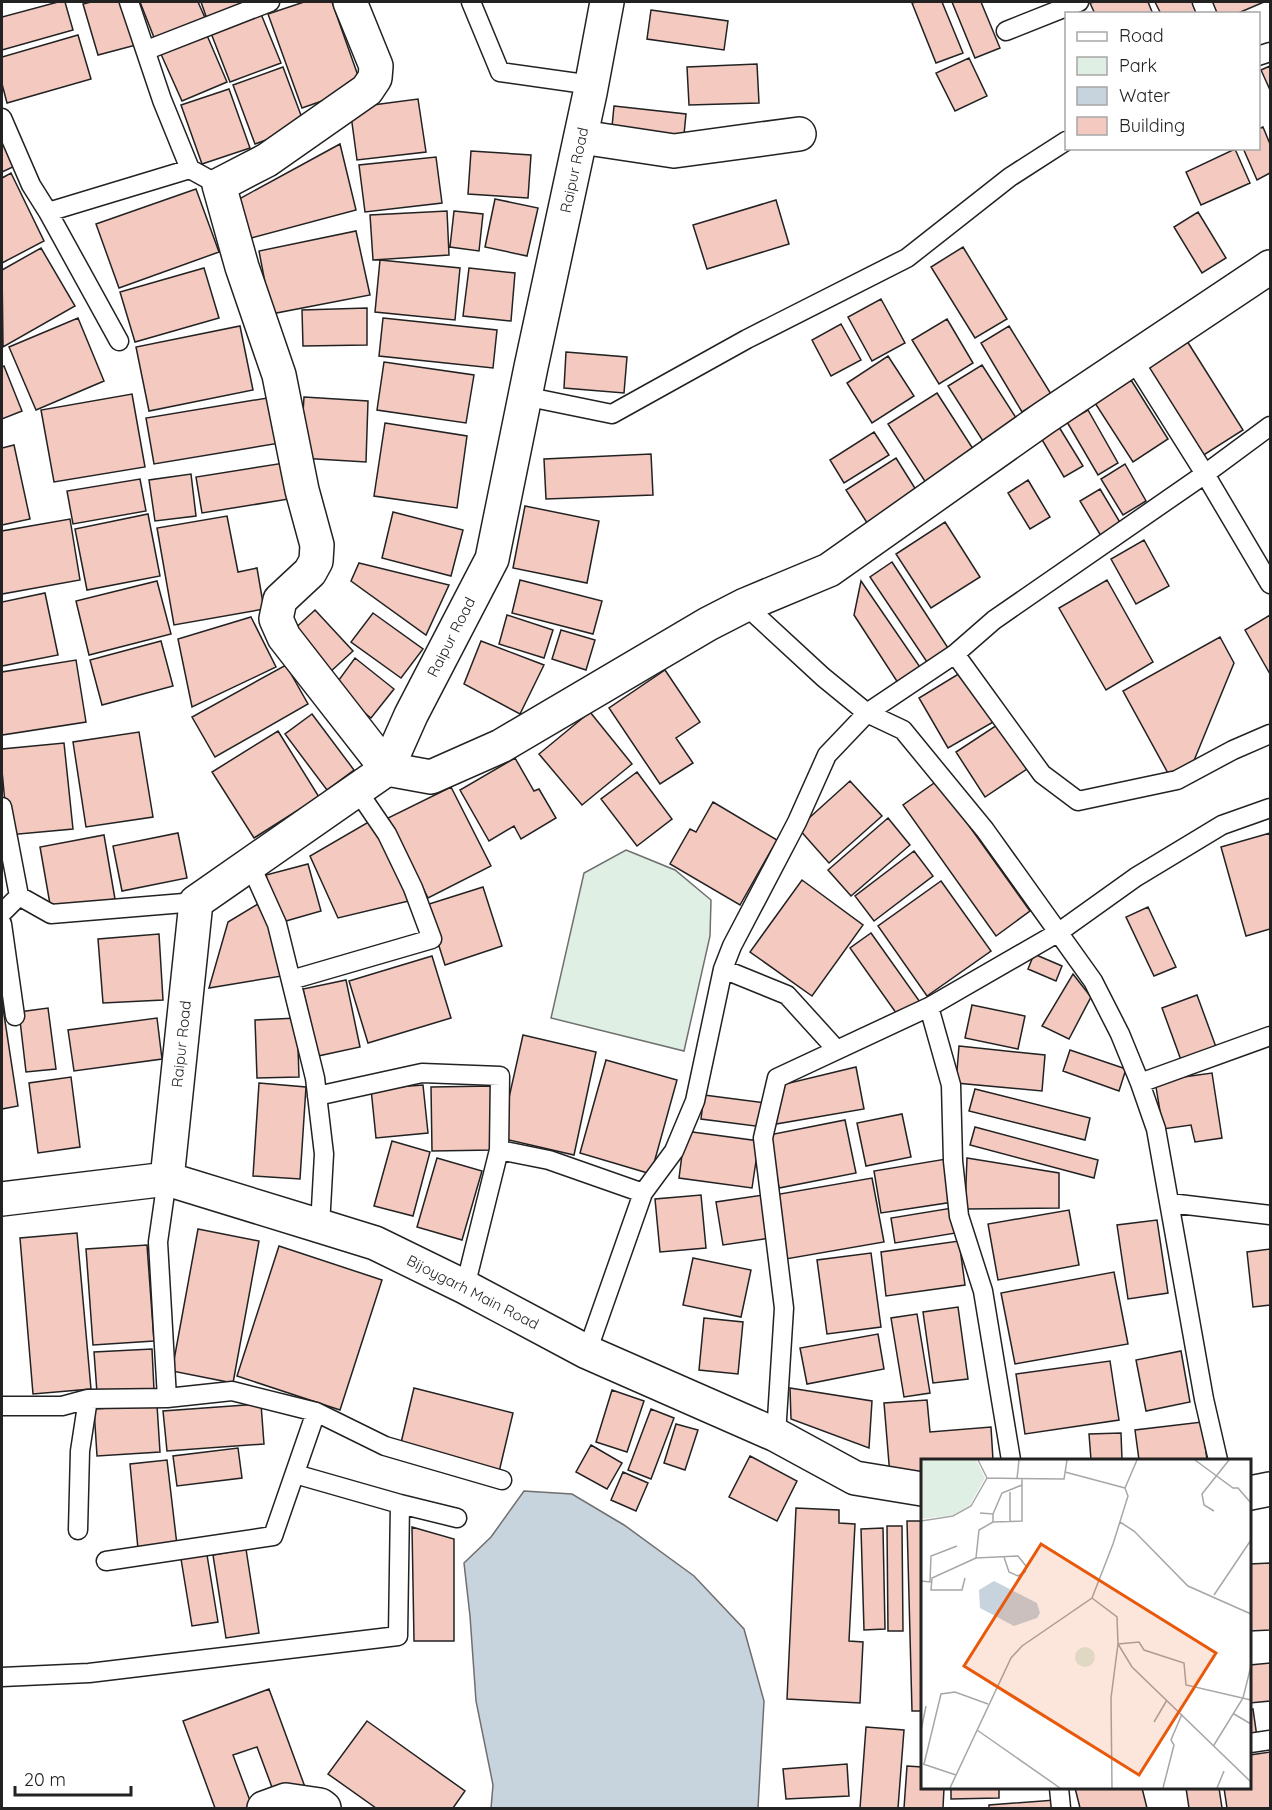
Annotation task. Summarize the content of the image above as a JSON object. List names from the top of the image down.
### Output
{
  "streets": {
    "street": ["Raipur Road", "Bijoygarh Main Road"]
  },
  "crossings": [
    ["Raipur Road", "Bijoygarh Main Road"]
  ],
  "legend": [
    "Road",
    "Park",
    "Water",
    "Building"
  ],
  "scale_bar": "20 m"
}
